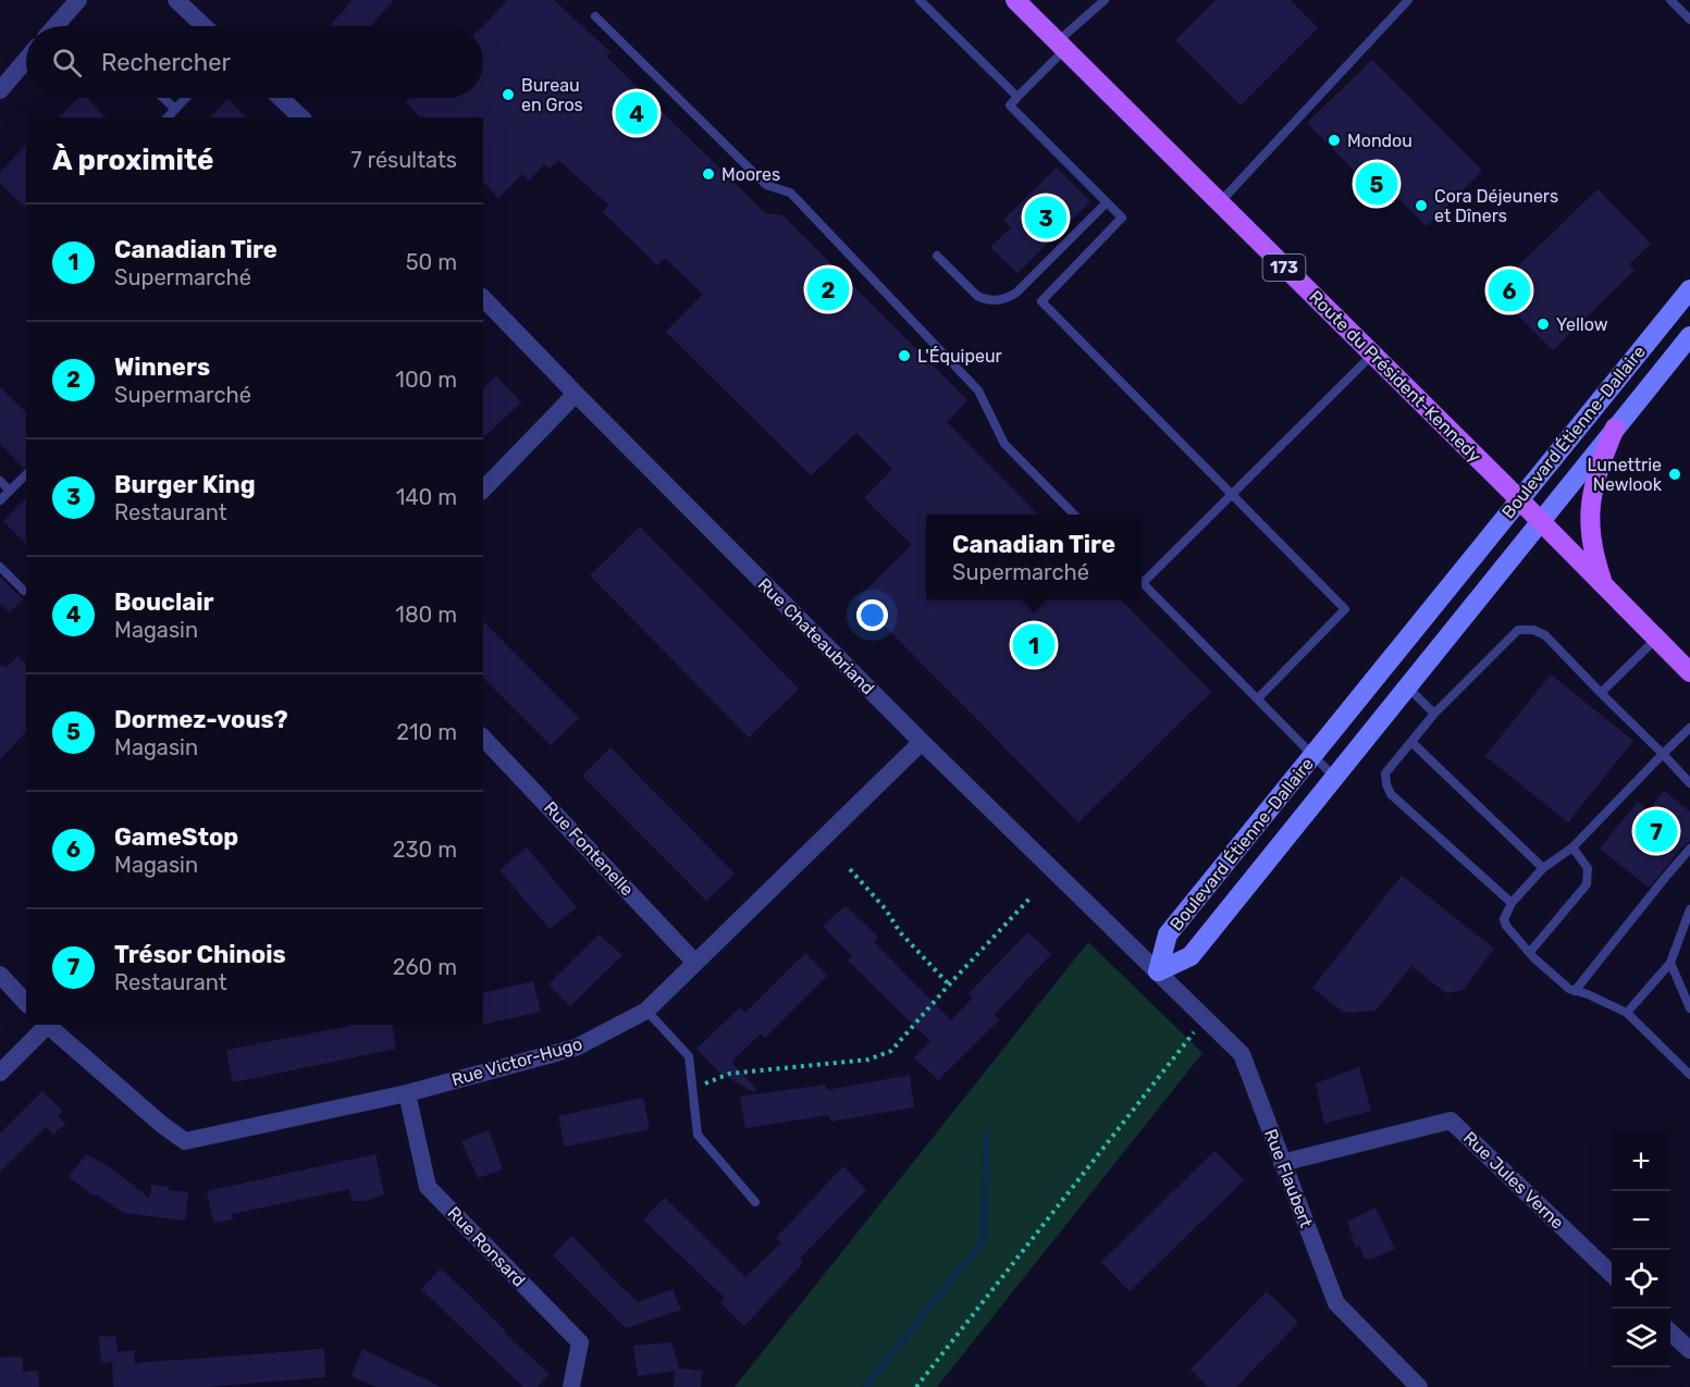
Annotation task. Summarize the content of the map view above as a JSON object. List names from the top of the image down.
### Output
{
  "streets": {
    "main road": ["173", "Route du Président-Kennedy"],
    "street": [
      "Boulevard Étienne-Dallaire",
      "Rue Chateaubriand",
      "Rue Fontenelle",
      "Rue Victor-Hugo",
      "Rue Flaubert",
      "Rue Jules Verne",
      "Rue Ronsard"
    ]
  },
  "crossings": [
    ["Route du Président-Kennedy", "Boulevard Étienne-Dallaire"],
    ["Boulevard Étienne-Dallaire", "Rue Chateaubriand"],
    ["Boulevard Étienne-Dallaire", "Rue Flaubert"],
    ["Rue Chateaubriand", "Rue Victor-Hugo"],
    ["Rue Chateaubriand", "Rue Flaubert"],
    ["Rue Fontenelle", "Rue Victor-Hugo"],
    ["Rue Victor-Hugo", "Rue Ronsard"],
    ["Rue Flaubert", "Rue Jules Verne"]
  ],
  "places": [
    "Bureau en Gros",
    "Mondou",
    "Moores",
    "Cora Déjeuners et Dîners",
    "Yellow",
    "L'Équipeur",
    "Lunettrie Newlook"
  ],
  "page": {
    "search": "Rechercher",
    "pins": [
      "4",
      "5",
      "3",
      "2",
      "6",
      "1",
      "7"
    ],
    "heading": ["À proximité", "7 résultats"],
    "list": [
      {
        "mark": "1",
        "name": "Canadian Tire",
        "note": "Supermarché",
        "value": "50 m"
      },
      {
        "mark": "2",
        "name": "Winners",
        "note": "Supermarché",
        "value": "100 m"
      },
      {
        "mark": "3",
        "name": "Burger King",
        "note": "Restaurant",
        "value": "140 m"
      },
      {
        "mark": "4",
        "name": "Bouclair",
        "note": "Magasin",
        "value": "180 m"
      },
      {
        "mark": "5",
        "name": "Dormez-vous?",
        "note": "Magasin",
        "value": "210 m"
      },
      {
        "mark": "6",
        "name": "GameStop",
        "note": "Magasin",
        "value": "230 m"
      },
      {
        "mark": "7",
        "name": "Trésor Chinois",
        "note": "Restaurant",
        "value": "260 m"
      }
    ],
    "popup": ["Canadian Tire", "Supermarché"],
    "map_buttons": ["+", "−"]
  }
}
